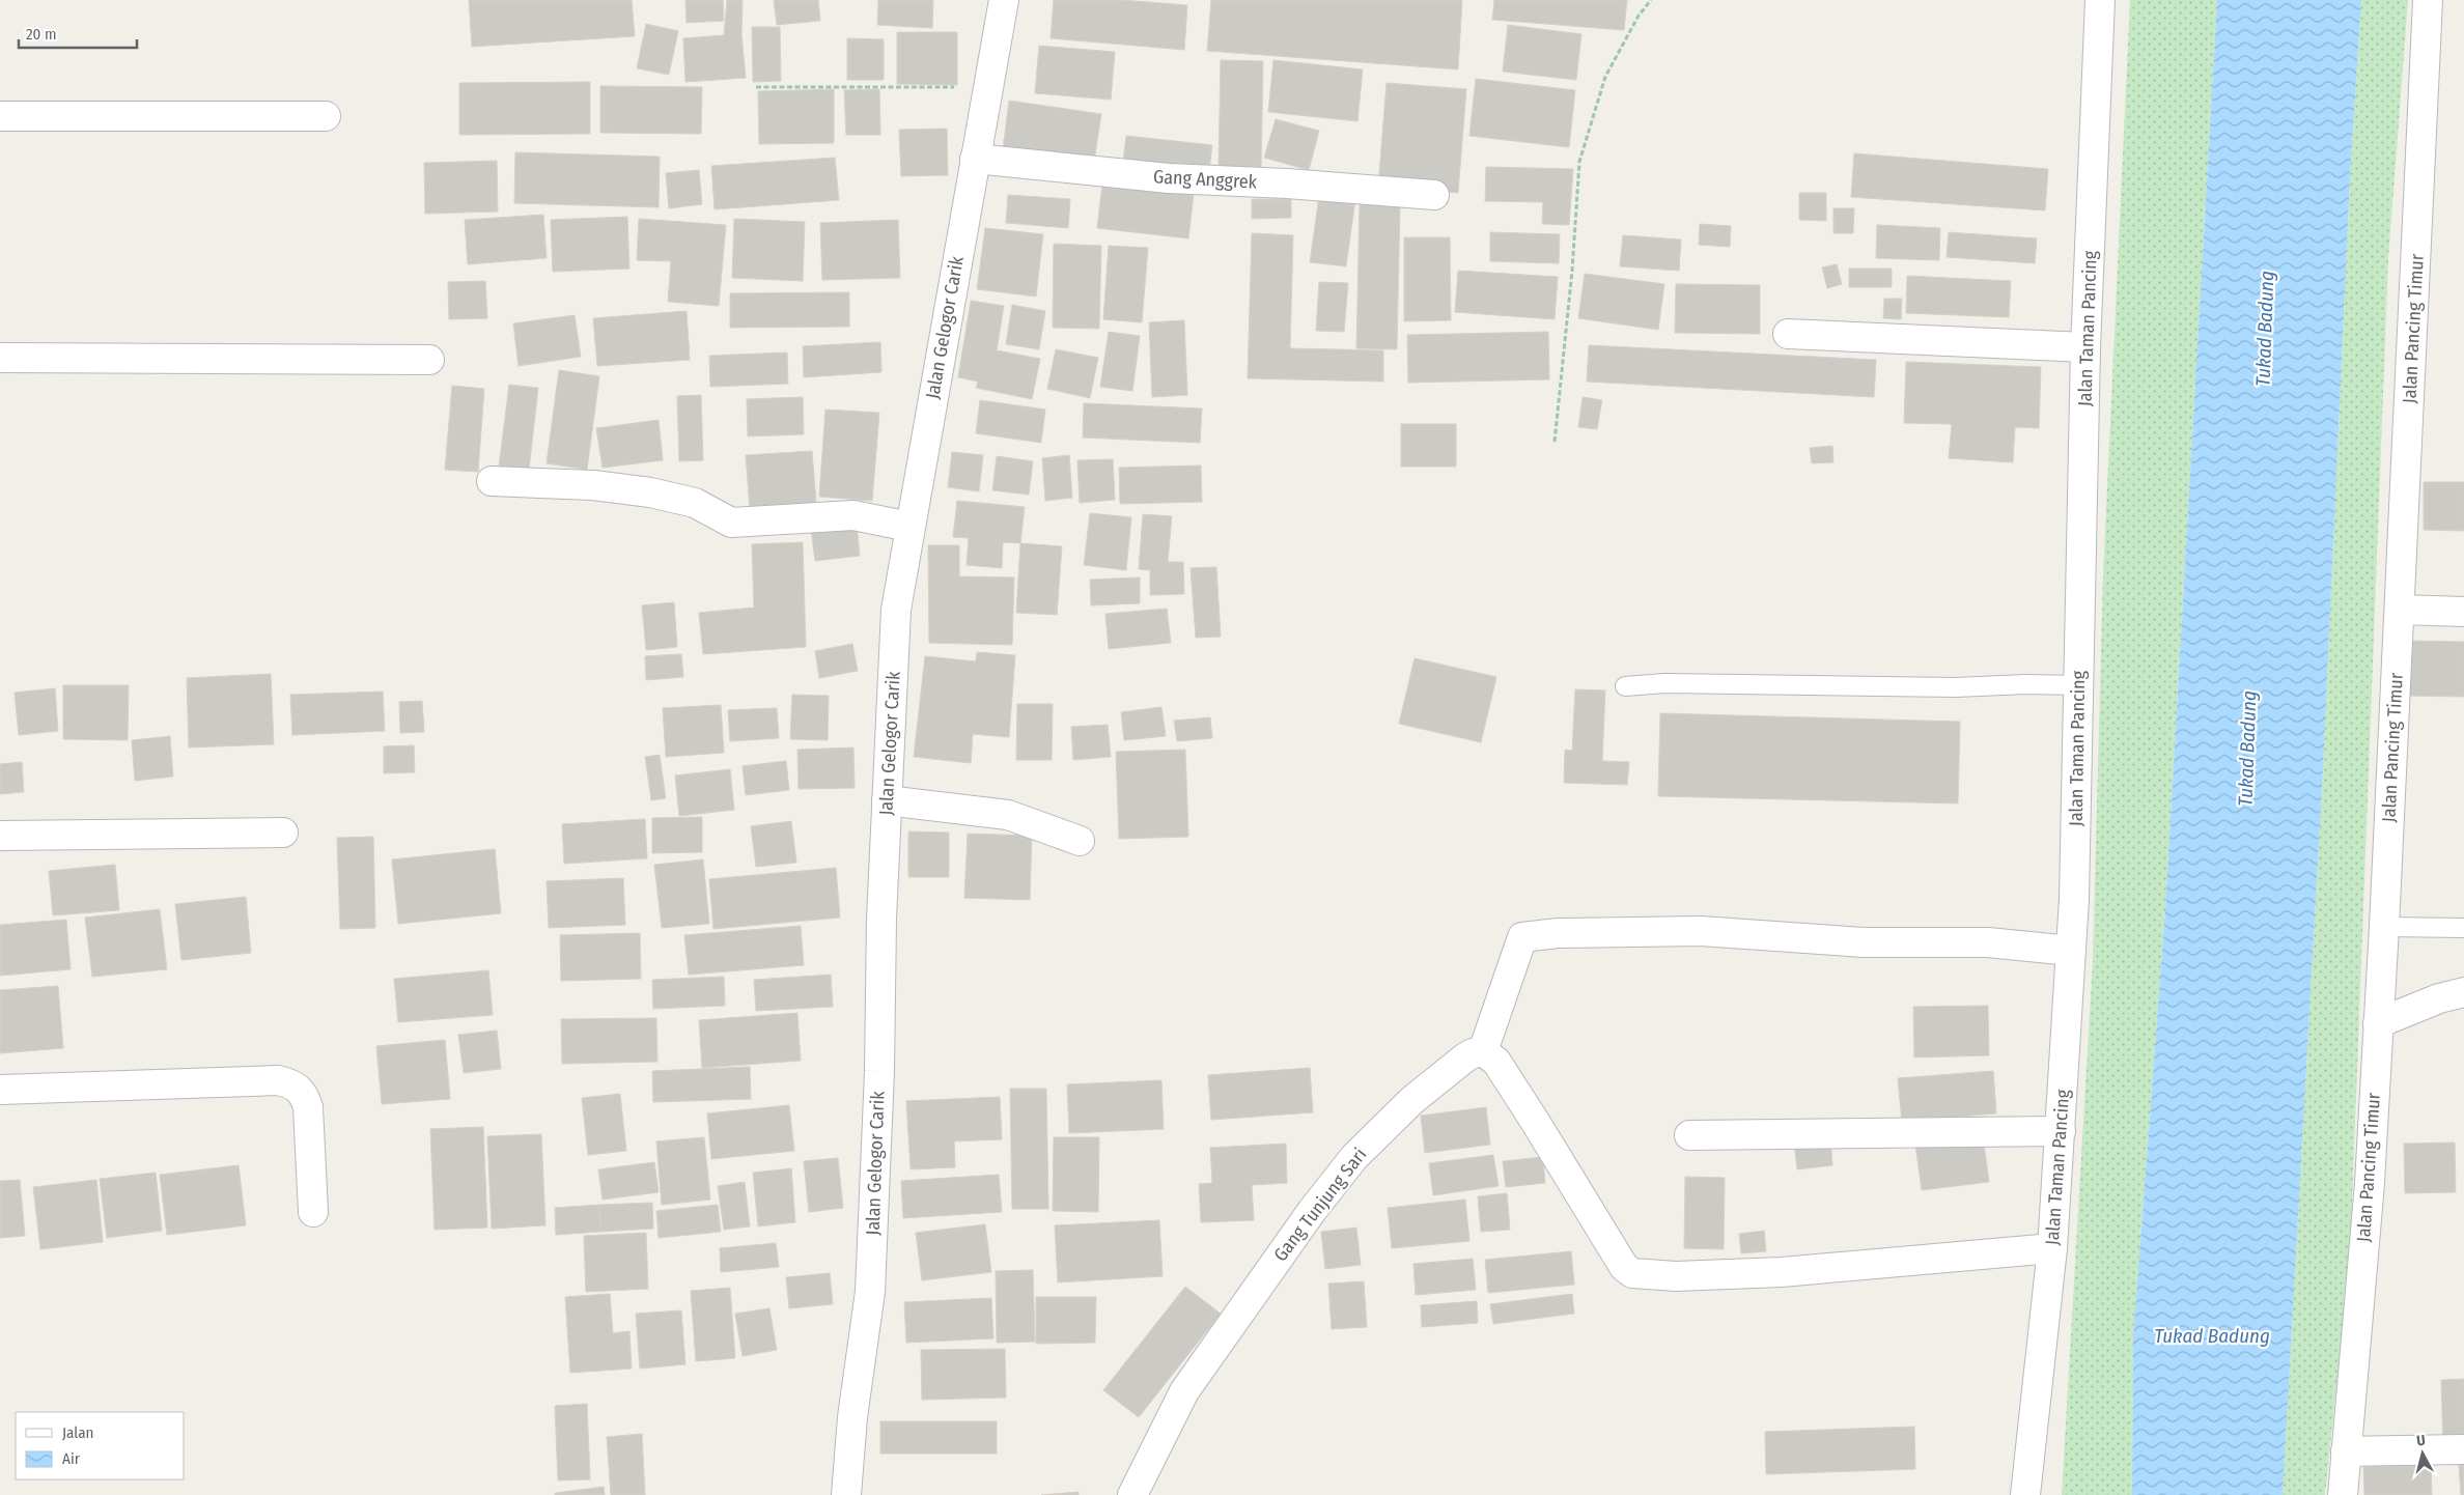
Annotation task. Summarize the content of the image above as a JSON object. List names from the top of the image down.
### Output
{
  "streets": {
    "street": [
      "Gang Anggrek",
      "Jalan Gelogor Carik",
      "Jalan Taman Pancing",
      "Jalan Pancing Timur",
      "Gang Tunjung Sari"
    ]
  },
  "crossings": [
    ["Gang Anggrek", "Jalan Gelogor Carik"]
  ],
  "water": ["Tukad Badung"],
  "legend": ["Jalan", "Air"],
  "scale_bar": "20 m",
  "north": "top"
}
